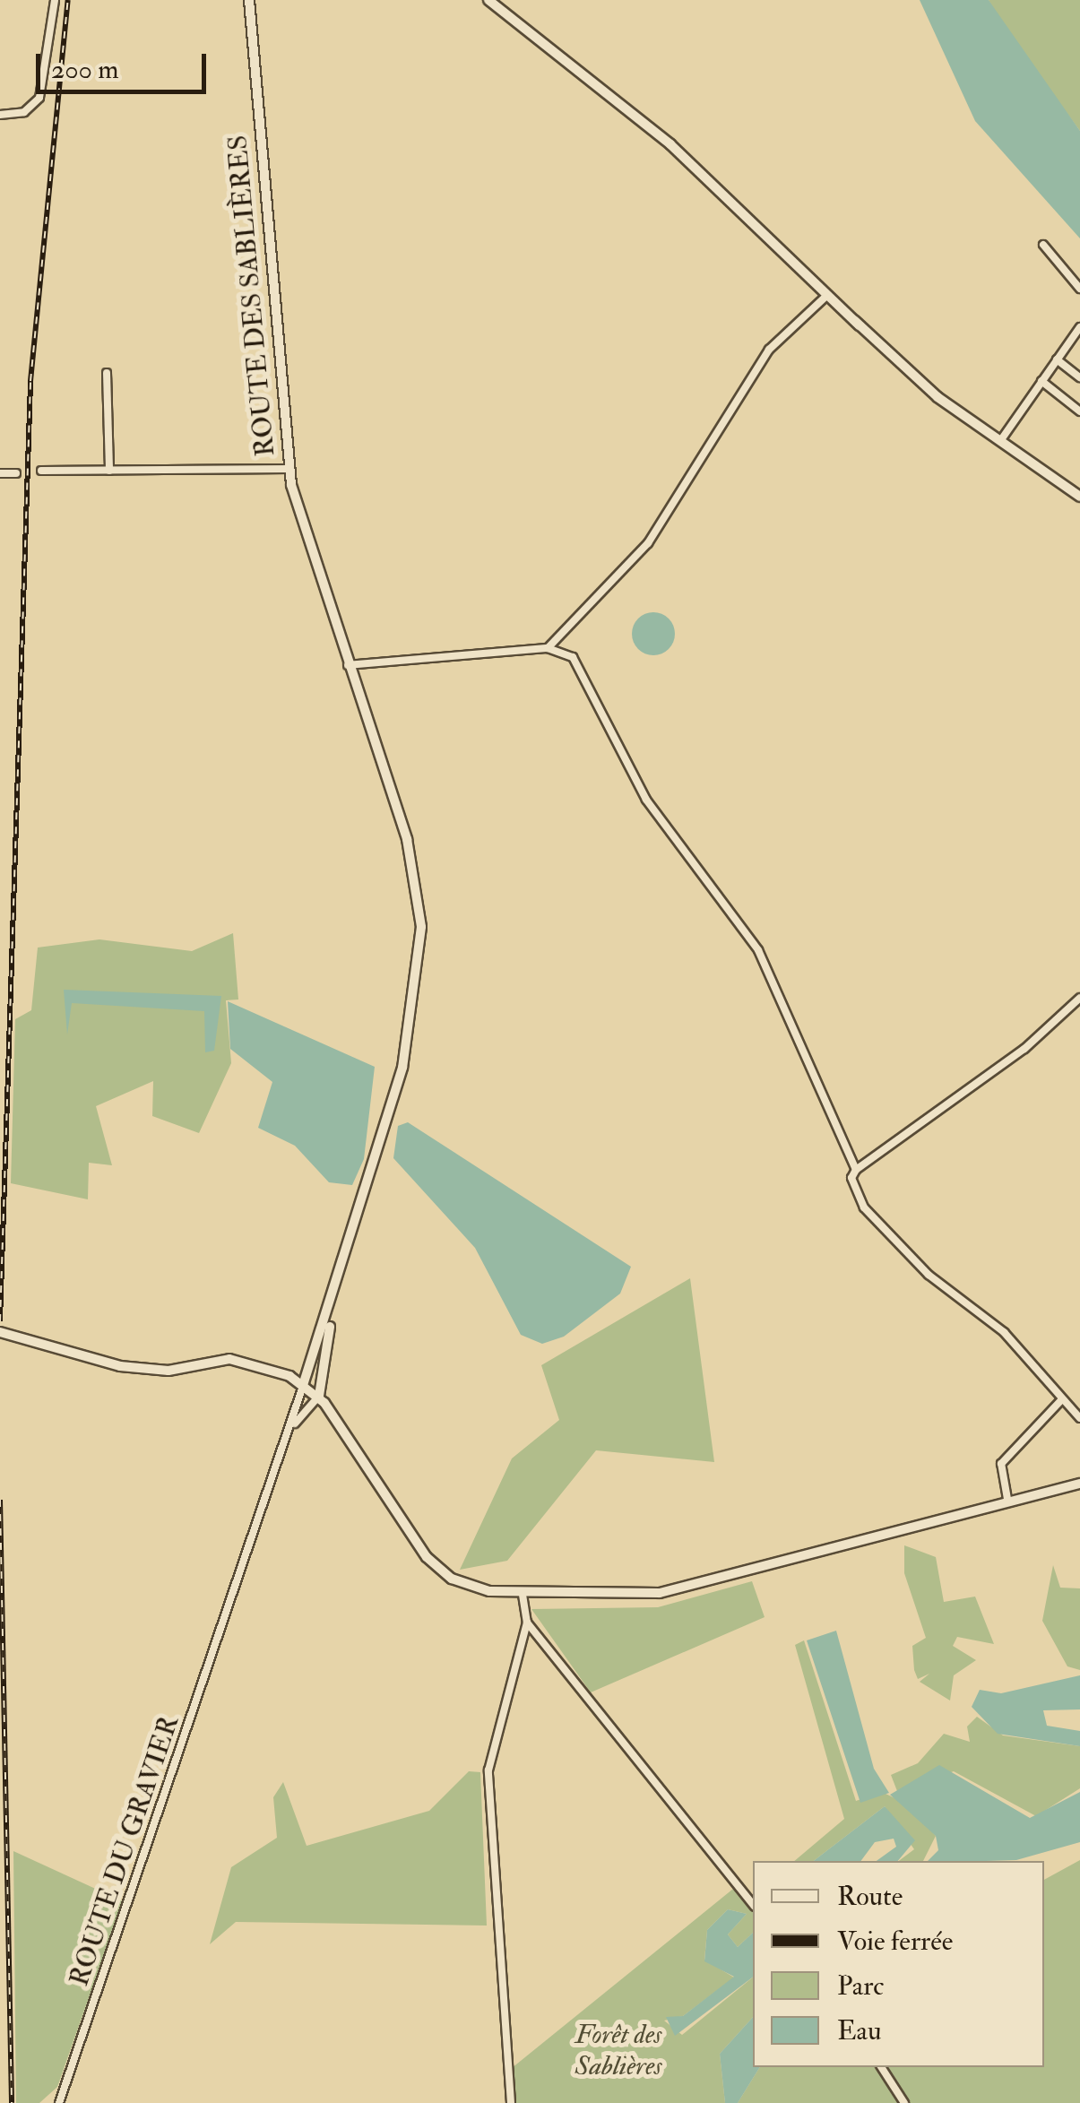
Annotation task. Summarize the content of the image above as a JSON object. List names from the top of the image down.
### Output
{
  "streets": {
    "street": ["ROUTE DES SABLIÈRES", "ROUTE DU GRAVIER"]
  },
  "parks": ["Forêt des Sablières"],
  "legend": [
    "Route",
    "Voie ferrée",
    "Parc",
    "Eau"
  ],
  "scale_bar": "200 m"
}
